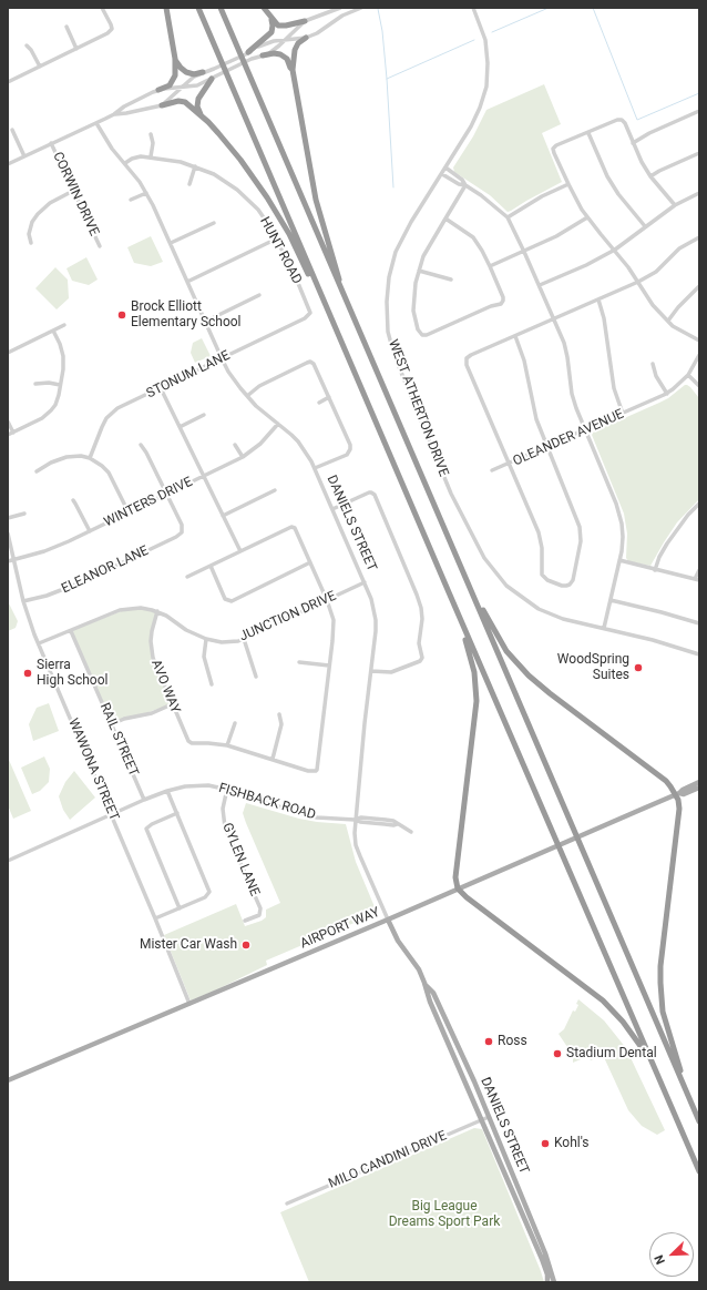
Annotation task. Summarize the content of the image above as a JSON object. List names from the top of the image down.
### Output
{
  "streets": {
    "main road": ["DANIELS STREET", "AIRPORT WAY"],
    "street": [
      "CORWIN DRIVE",
      "HUNT ROAD",
      "STONUM LANE",
      "WEST ATHERTON DRIVE",
      "OLEANDER AVENUE",
      "WINTERS DRIVE",
      "ELEANOR LANE",
      "JUNCTION DRIVE",
      "AVO WAY",
      "RAIL STREET",
      "WAWONA STREET",
      "FISHBACK ROAD",
      "GYLEN LANE",
      "MILO CANDINI DRIVE"
    ]
  },
  "crossings": [
    ["HUNT ROAD", "STONUM LANE"],
    ["HUNT ROAD", "DANIELS STREET"],
    ["STONUM LANE", "DANIELS STREET"],
    ["WINTERS DRIVE", "DANIELS STREET"],
    ["WINTERS DRIVE", "ELEANOR LANE"],
    ["WINTERS DRIVE", "WAWONA STREET"],
    ["DANIELS STREET", "JUNCTION DRIVE"],
    ["DANIELS STREET", "FISHBACK ROAD"],
    ["DANIELS STREET", "AIRPORT WAY"],
    ["DANIELS STREET", "MILO CANDINI DRIVE"],
    ["ELEANOR LANE", "WAWONA STREET"],
    ["JUNCTION DRIVE", "AVO WAY"],
    ["JUNCTION DRIVE", "RAIL STREET"],
    ["JUNCTION DRIVE", "WAWONA STREET"],
    ["RAIL STREET", "FISHBACK ROAD"],
    ["WAWONA STREET", "FISHBACK ROAD"],
    ["WAWONA STREET", "AIRPORT WAY"],
    ["FISHBACK ROAD", "GYLEN LANE"]
  ],
  "parks": ["Big League Dreams Sport Park"],
  "places": [
    "Brock Elliott Elementary School",
    "WoodSpring Suites",
    "Sierra High School",
    "Mister Car Wash",
    "Ross",
    "Stadium Dental",
    "Kohl's"
  ],
  "north": "bottom left"
}
